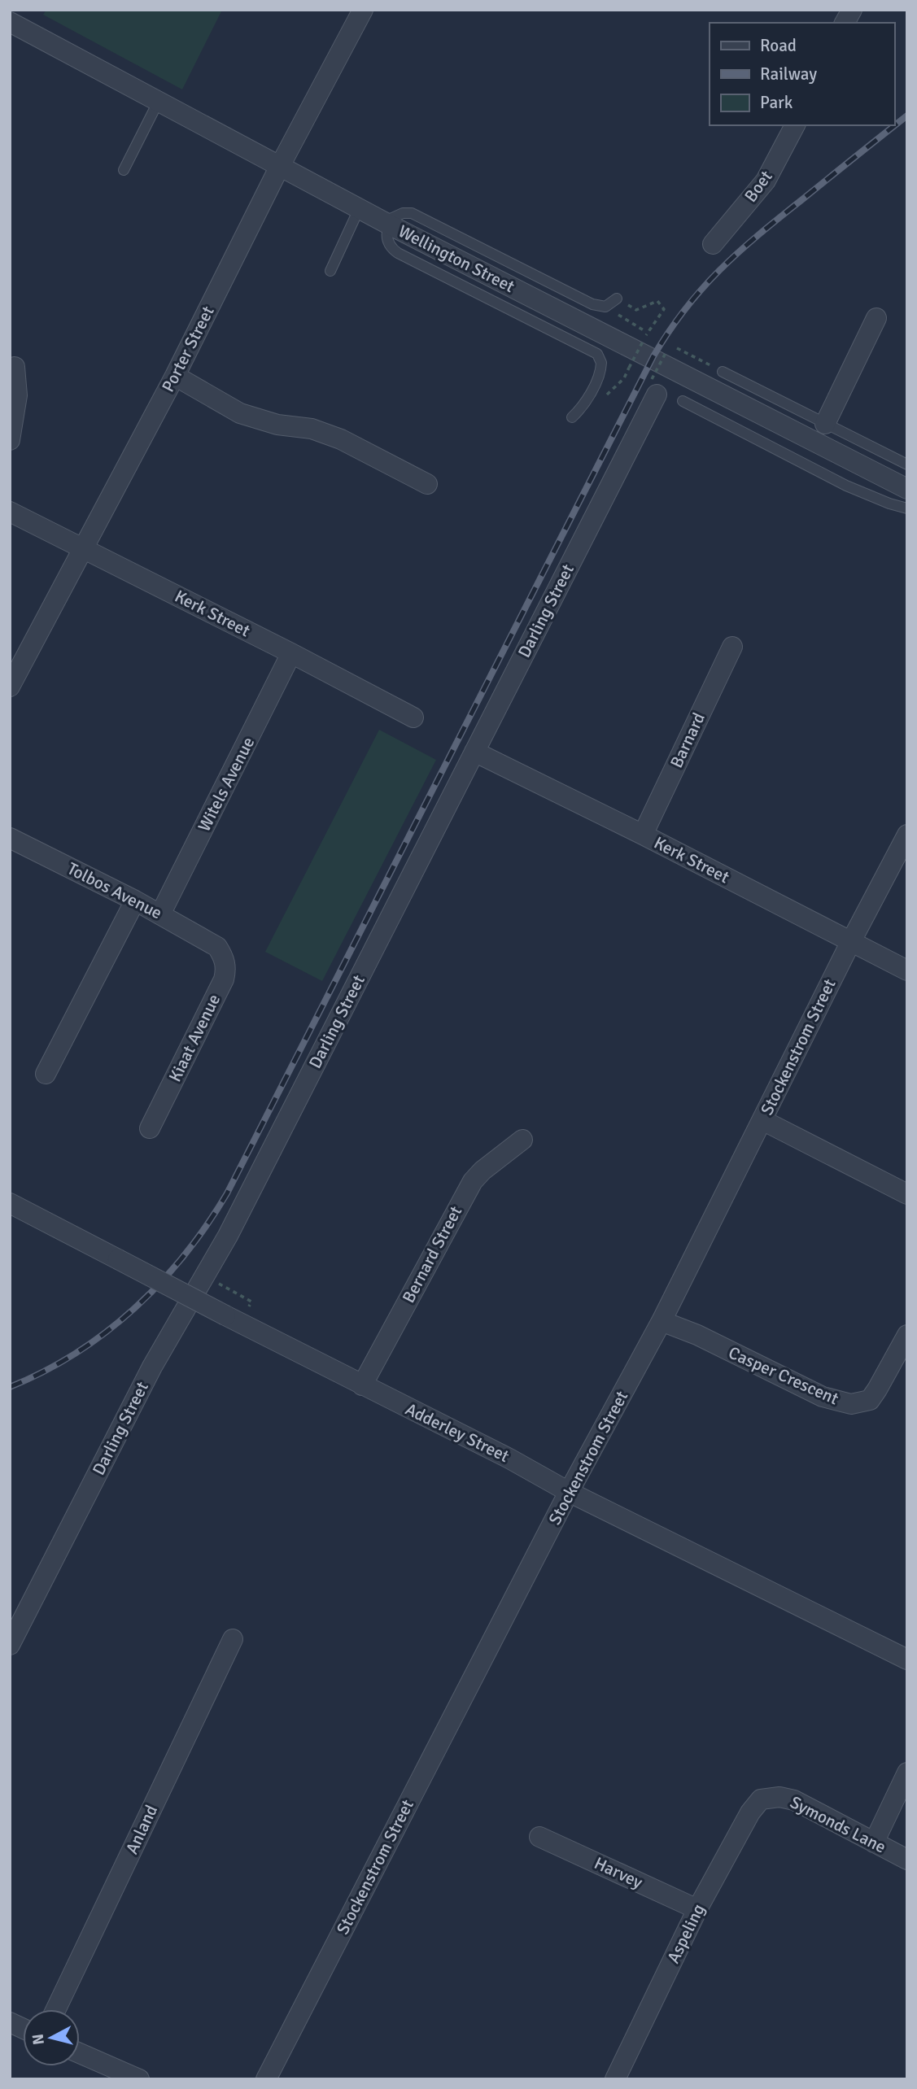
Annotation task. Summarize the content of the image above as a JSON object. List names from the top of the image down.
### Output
{
  "streets": {
    "street": [
      "Boet",
      "Wellington Street",
      "Porter Street",
      "Darling Street",
      "Kerk Street",
      "Barnard",
      "Witels Avenue",
      "Tolbos Avenue",
      "Kiaat Avenue",
      "Stockenstrom Street",
      "Bernard Street",
      "Casper Crescent",
      "Adderley Street",
      "Symonds Lane",
      "Anland",
      "Harvey",
      "Aspeling"
    ]
  },
  "crossings": [
    ["Wellington Street", "Porter Street"],
    ["Porter Street", "Kerk Street"],
    ["Darling Street", "Kerk Street"],
    ["Kerk Street", "Barnard"],
    ["Kerk Street", "Witels Avenue"],
    ["Kerk Street", "Stockenstrom Street"],
    ["Witels Avenue", "Tolbos Avenue"],
    ["Tolbos Avenue", "Kiaat Avenue"],
    ["Stockenstrom Street", "Casper Crescent"],
    ["Stockenstrom Street", "Adderley Street"],
    ["Bernard Street", "Adderley Street"],
    ["Symonds Lane", "Aspeling"],
    ["Harvey", "Aspeling"]
  ],
  "legend": ["Road", "Railway", "Park"],
  "north": "left"
}
